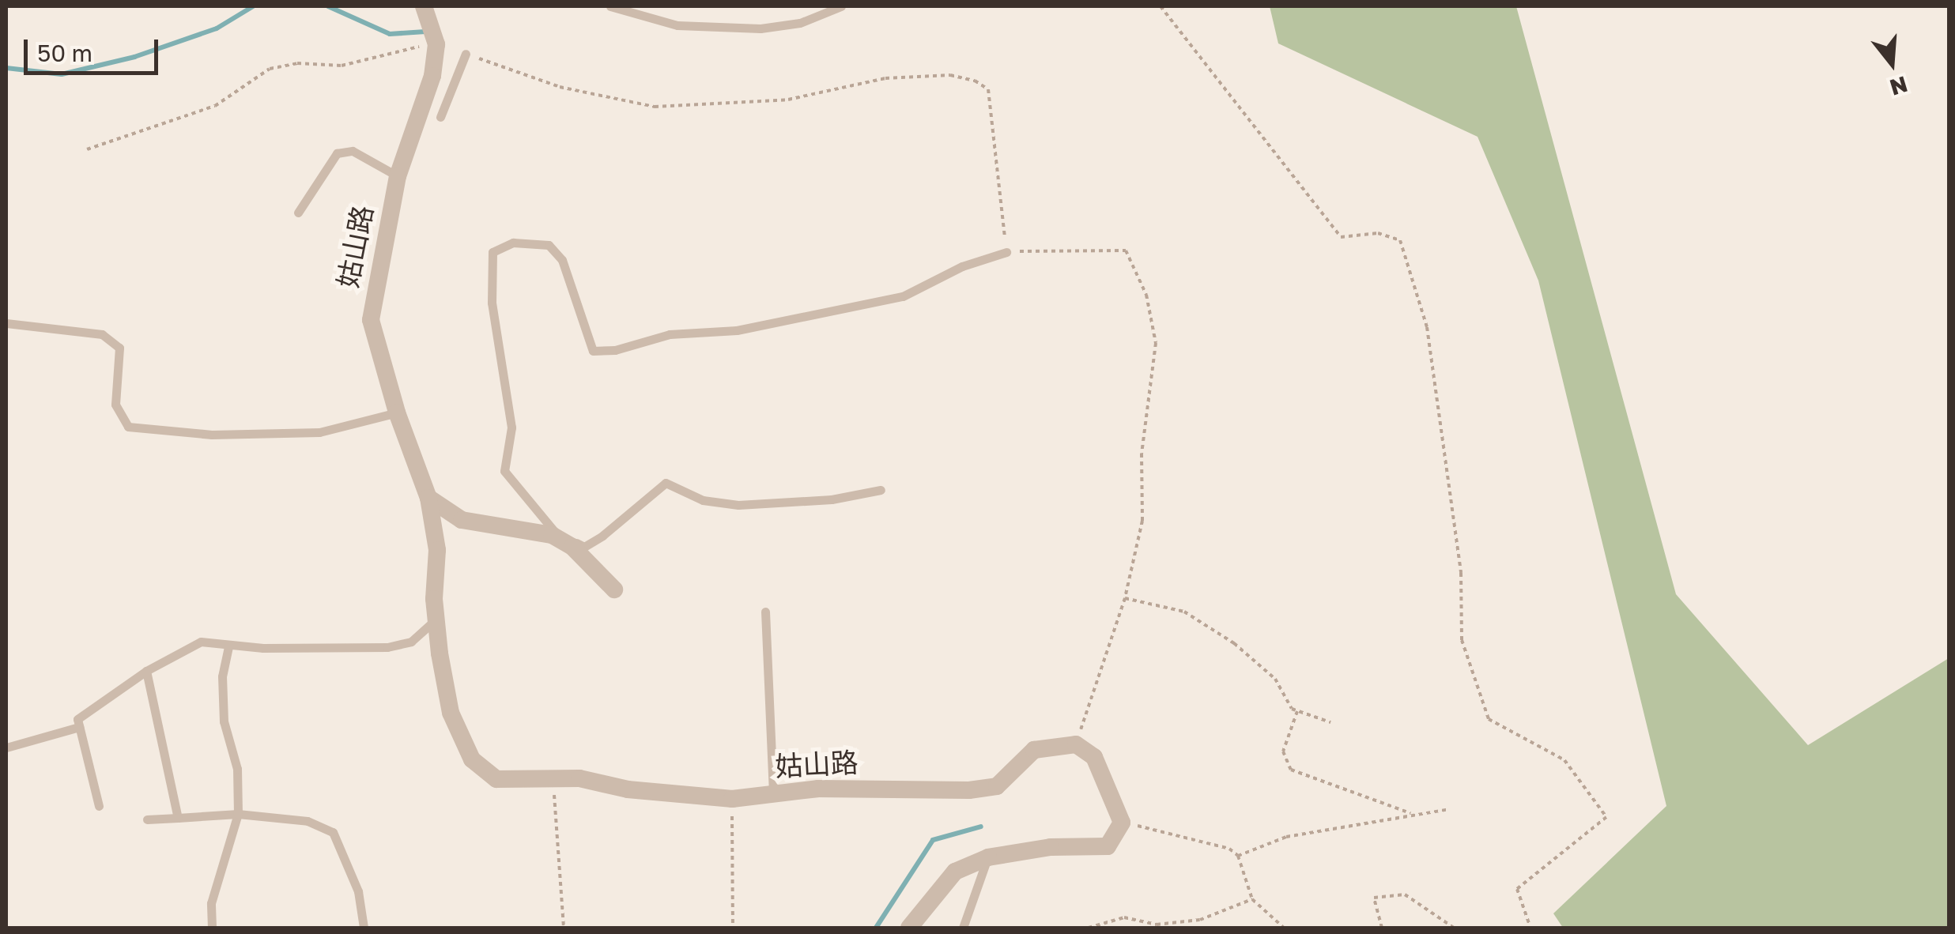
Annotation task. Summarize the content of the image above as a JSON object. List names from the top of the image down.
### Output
{
  "streets": {
    "street": ["姑山路"]
  },
  "scale_bar": "50 m",
  "north": "bottom"
}
